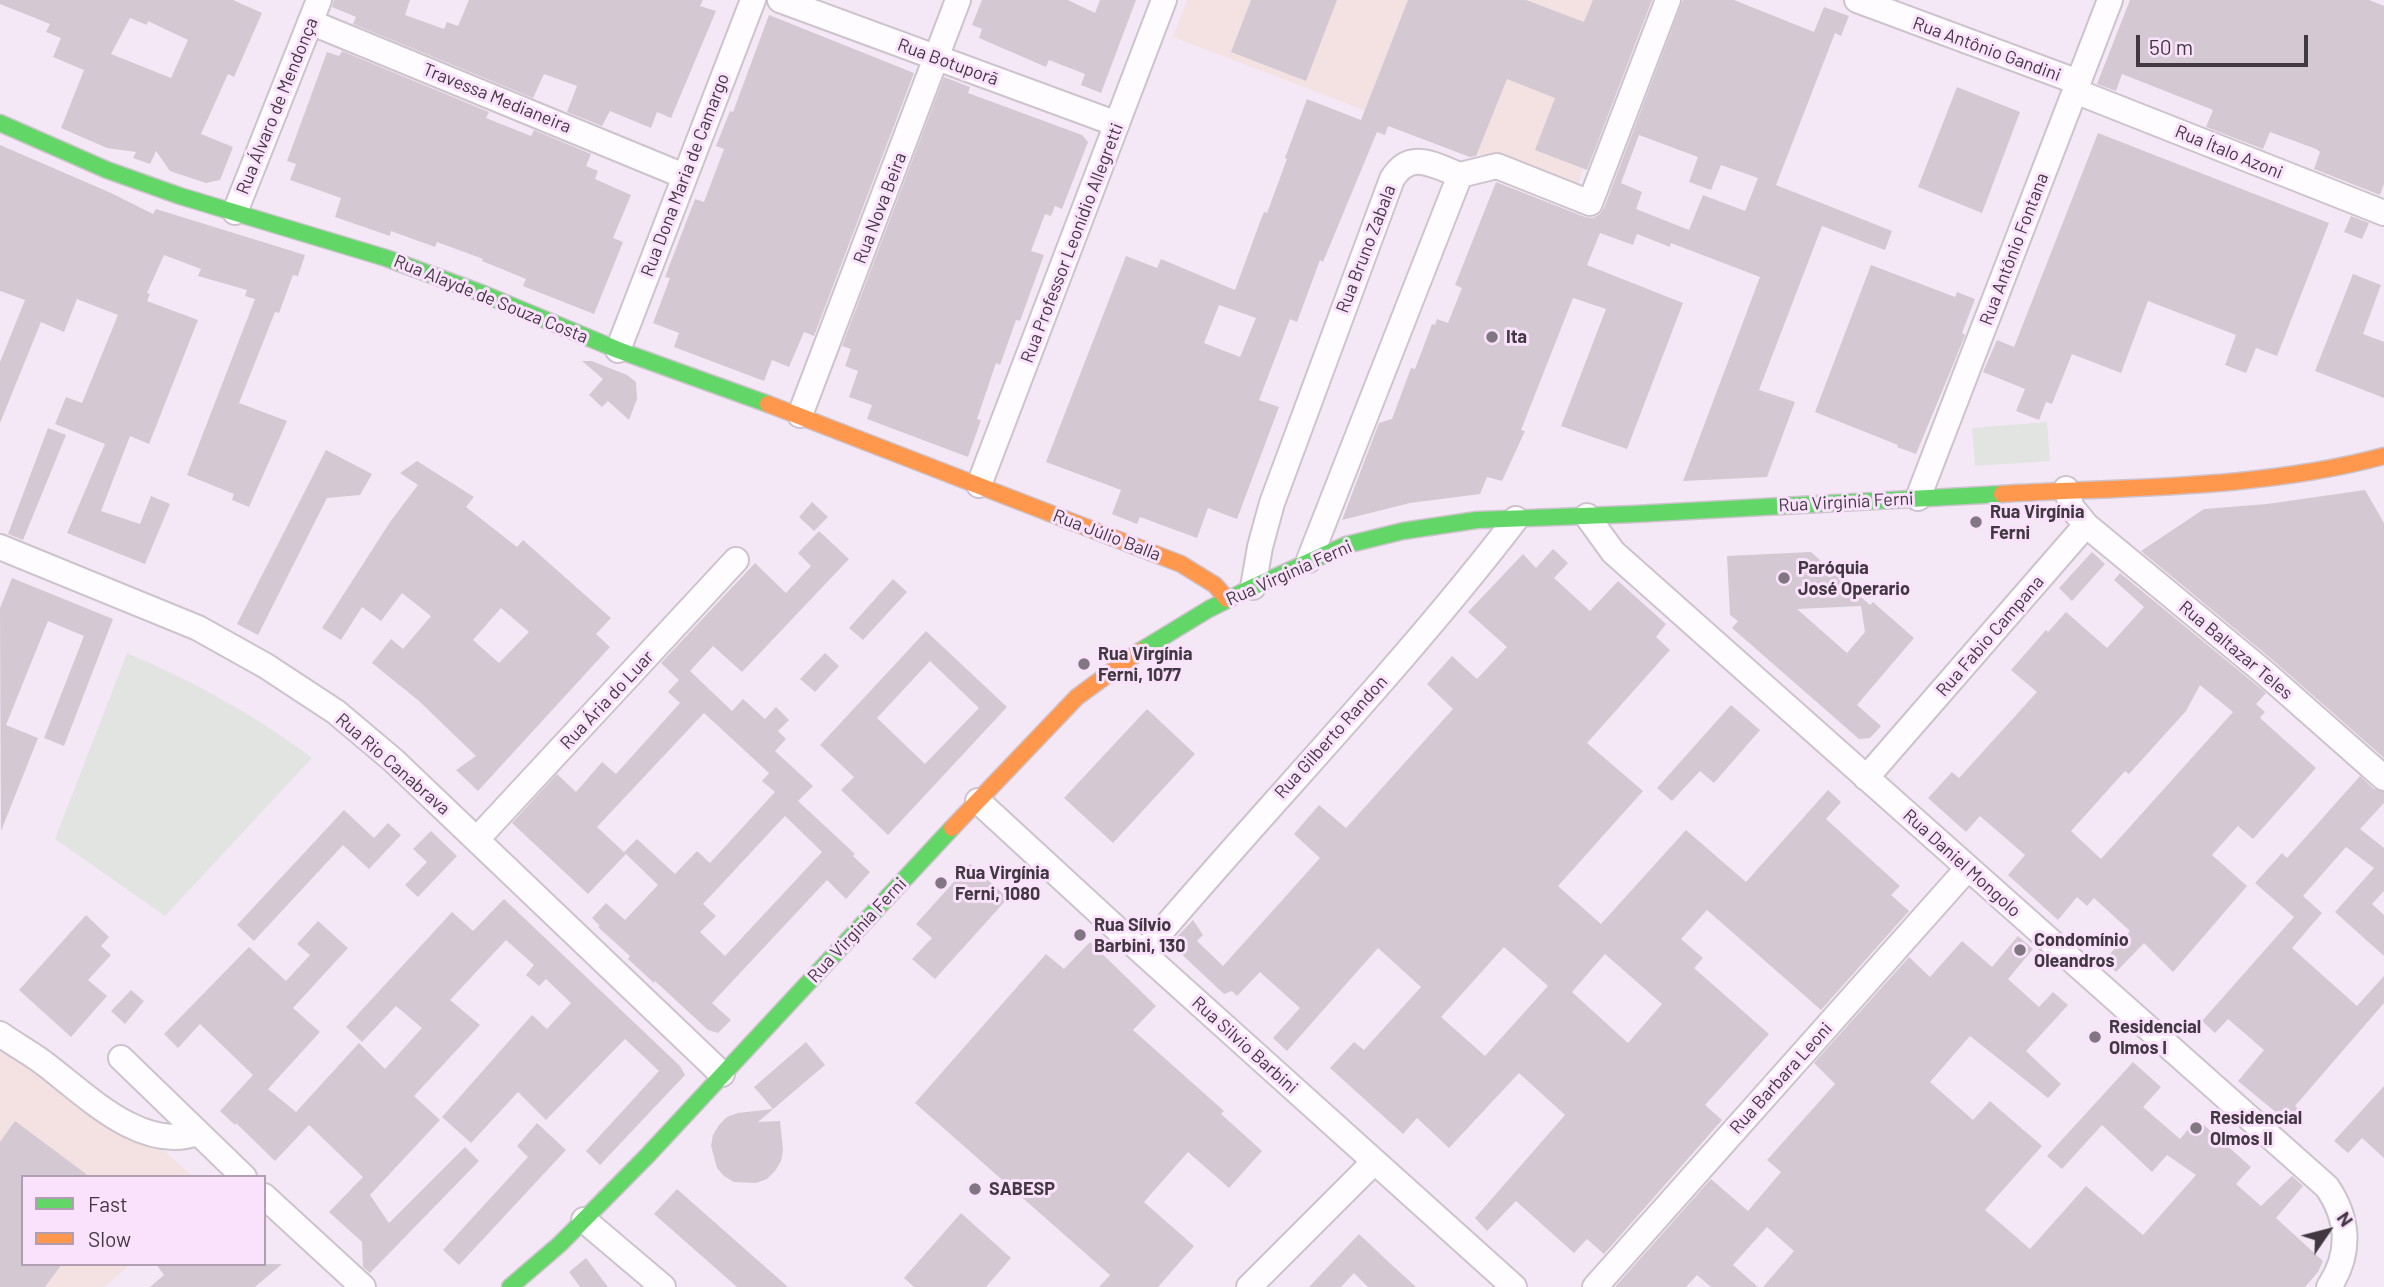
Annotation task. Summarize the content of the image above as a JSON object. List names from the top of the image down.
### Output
{
  "streets": {
    "street": [
      "Rua Antônio Gandini",
      "Rua Botuporã",
      "Travessa Medianeira",
      "Rua Álvaro de Mendonça",
      "Rua Ítalo Azoni",
      "Rua Dona Maria de Camargo",
      "Rua Nova Beira",
      "Rua Professor Leonídio Allegretti",
      "Rua Bruno Zabala",
      "Rua Antônio Fontana",
      "Rua Alayde de Souza Costa",
      "Rua Virginía Ferni",
      "Rua Júlio Balla",
      "Rua Fabio Campana",
      "Rua Baltazar Teles",
      "Rua Ária do Luar",
      "Rua Gilberto Randon",
      "Rua Rio Canabrava",
      "Rua Daniel Mongolo",
      "Rua Silvio Barbini",
      "Rua Barbara Leoni"
    ]
  },
  "crossings": [
    ["Rua Antônio Gandini", "Rua Ítalo Azoni"],
    ["Rua Antônio Gandini", "Rua Antônio Fontana"],
    ["Rua Botuporã", "Rua Nova Beira"],
    ["Rua Botuporã", "Rua Professor Leonídio Allegretti"],
    ["Travessa Medianeira", "Rua Álvaro de Mendonça"],
    ["Travessa Medianeira", "Rua Dona Maria de Camargo"],
    ["Rua Álvaro de Mendonça", "Rua Alayde de Souza Costa"],
    ["Rua Ítalo Azoni", "Rua Antônio Fontana"],
    ["Rua Dona Maria de Camargo", "Rua Alayde de Souza Costa"],
    ["Rua Nova Beira", "Rua Alayde de Souza Costa"],
    ["Rua Professor Leonídio Allegretti", "Rua Alayde de Souza Costa"],
    ["Rua Professor Leonídio Allegretti", "Rua Júlio Balla"],
    ["Rua Bruno Zabala", "Rua Virginía Ferni"],
    ["Rua Antônio Fontana", "Rua Virginía Ferni"],
    ["Rua Alayde de Souza Costa", "Rua Júlio Balla"],
    ["Rua Virginía Ferni", "Rua Júlio Balla"],
    ["Rua Virginía Ferni", "Rua Gilberto Randon"],
    ["Rua Virginía Ferni", "Rua Rio Canabrava"],
    ["Rua Virginía Ferni", "Rua Daniel Mongolo"],
    ["Rua Virginía Ferni", "Rua Silvio Barbini"],
    ["Rua Fabio Campana", "Rua Baltazar Teles"],
    ["Rua Fabio Campana", "Rua Daniel Mongolo"],
    ["Rua Ária do Luar", "Rua Rio Canabrava"],
    ["Rua Gilberto Randon", "Rua Silvio Barbini"],
    ["Rua Daniel Mongolo", "Rua Barbara Leoni"]
  ],
  "places": [
    "Ita",
    "Rua Virgínia Ferni",
    "Paróquia José Operario",
    "Rua Virgínia Ferni, 1077",
    "Rua Virgínia Ferni, 1080",
    "Rua Sílvio Barbini, 130",
    "Condomínio Oleandros",
    "Residencial Olmos I",
    "Residencial Olmos II",
    "SABESP"
  ],
  "legend": ["Fast", "Slow"],
  "scale_bar": "50 m",
  "north": "top right"
}
